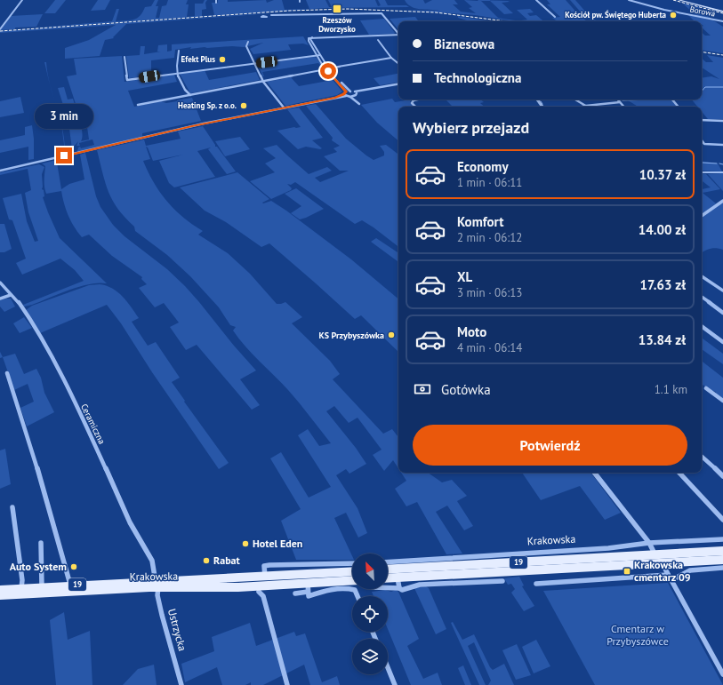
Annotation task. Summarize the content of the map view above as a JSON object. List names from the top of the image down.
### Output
{
  "streets": {
    "main road": ["Krakowska", "19"],
    "street": ["Borowa", "Ceramiczna", "Ustrzycka"]
  },
  "crossings": [
    ["Ceramiczna", "Krakowska"],
    ["Ceramiczna", "Ustrzycka"],
    ["Krakowska", "Ustrzycka"]
  ],
  "parks": ["Cmentarz w Przybyszówce"],
  "places": {
    "transit": ["Rzeszów Dworzysko", "Krakowska cmentarz 09"],
    "other": [
      "Kościół pw. Świętego Huberta",
      "Efekt Plus",
      "Heating Sp. z o.o.",
      "KS Przybyszówka",
      "Hotel Eden",
      "Rabat",
      "Auto System"
    ]
  },
  "north": "top left",
  "page": {
    "banner": ["Biznesowa", "Technologiczna"],
    "bubble": "3 min",
    "heading": "Wybierz przejazd",
    "list": [
      {
        "name": "Economy",
        "note": "1 min · 06:11",
        "value": "10.37 zł"
      },
      {
        "name": "Komfort",
        "note": "2 min · 06:12",
        "value": "14.00 zł"
      },
      {
        "name": "XL",
        "note": "3 min · 06:13",
        "value": "17.63 zł"
      },
      {
        "name": "Moto",
        "note": "4 min · 06:14",
        "value": "13.84 zł"
      }
    ],
    "pay": ["Gotówka", "1.1 km"],
    "buttons": "Potwierdź"
  }
}
